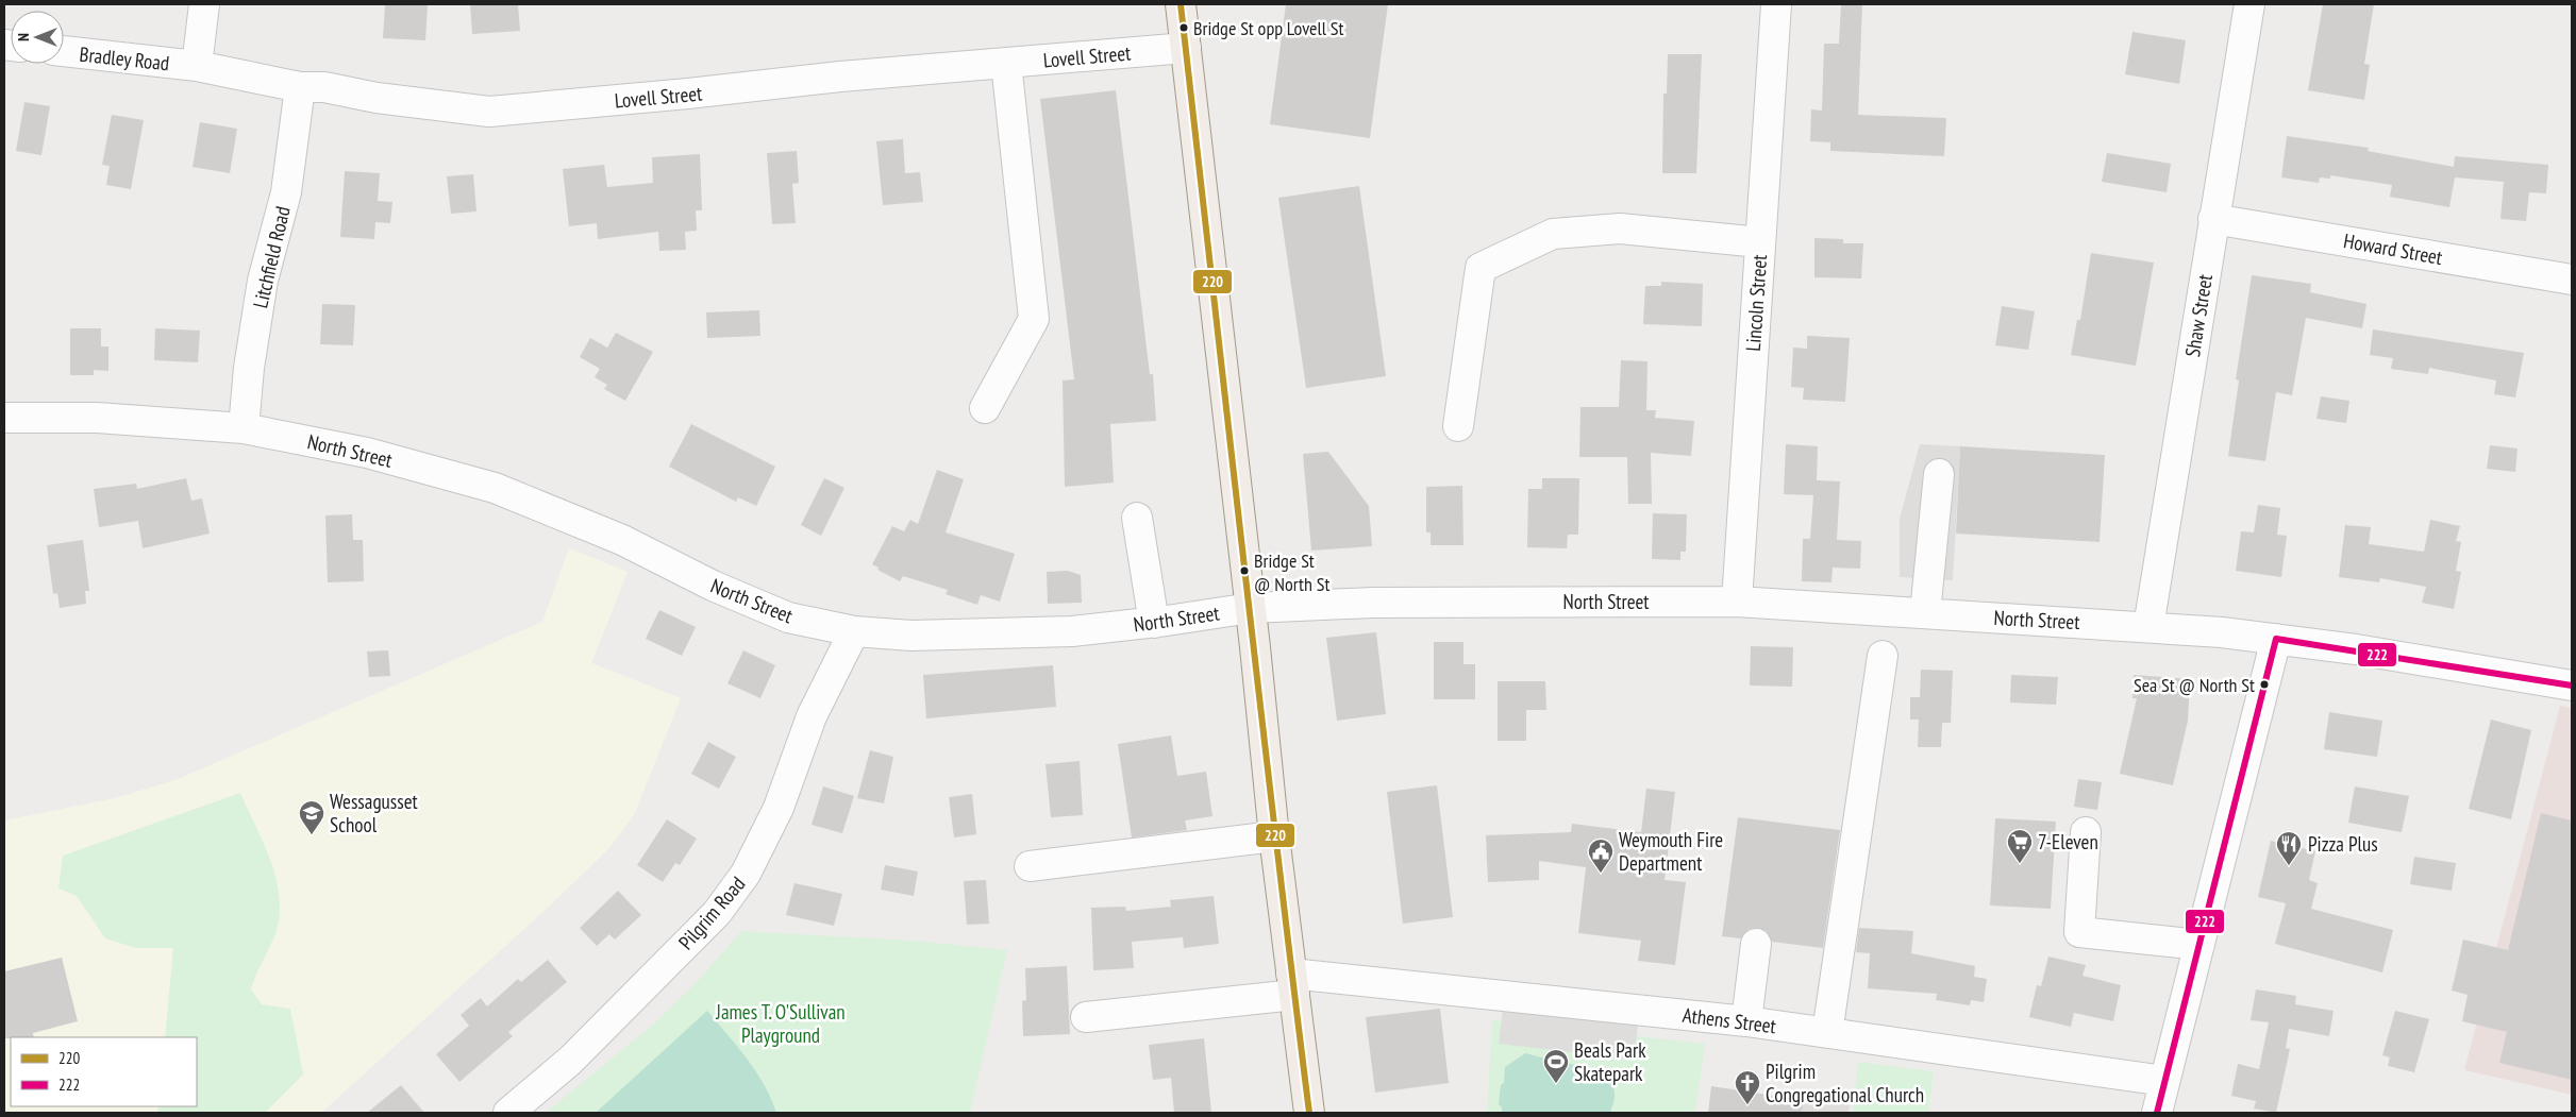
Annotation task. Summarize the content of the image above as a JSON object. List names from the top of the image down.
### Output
{
  "streets": {
    "street": [
      "Lovell Street",
      "Bradley Road",
      "Howard Street",
      "Litchfield Road",
      "Lincoln Street",
      "Shaw Street",
      "North Street",
      "Pilgrim Road",
      "Athens Street"
    ]
  },
  "crossings": [
    ["Lovell Street", "Bradley Road"],
    ["Lovell Street", "Litchfield Road"],
    ["Howard Street", "Shaw Street"],
    ["Litchfield Road", "North Street"],
    ["Lincoln Street", "North Street"],
    ["Shaw Street", "North Street"],
    ["North Street", "Pilgrim Road"]
  ],
  "parks": ["James T. O'Sullivan Playground"],
  "places": {
    "other": ["Bridge St opp Lovell St", "Bridge St @ North St", "Sea St @ North St"],
    "school or university": ["Wessagusset School"],
    "supermarket": ["7-Eleven"],
    "restaurant": ["Pizza Plus"],
    "public building": ["Weymouth Fire Department"],
    "sports": ["Beals Park Skatepark"],
    "church": ["Pilgrim Congregational Church"]
  },
  "lines": ["transit line 220", "transit line 222"],
  "legend": ["220", "222"],
  "north": "left"
}
